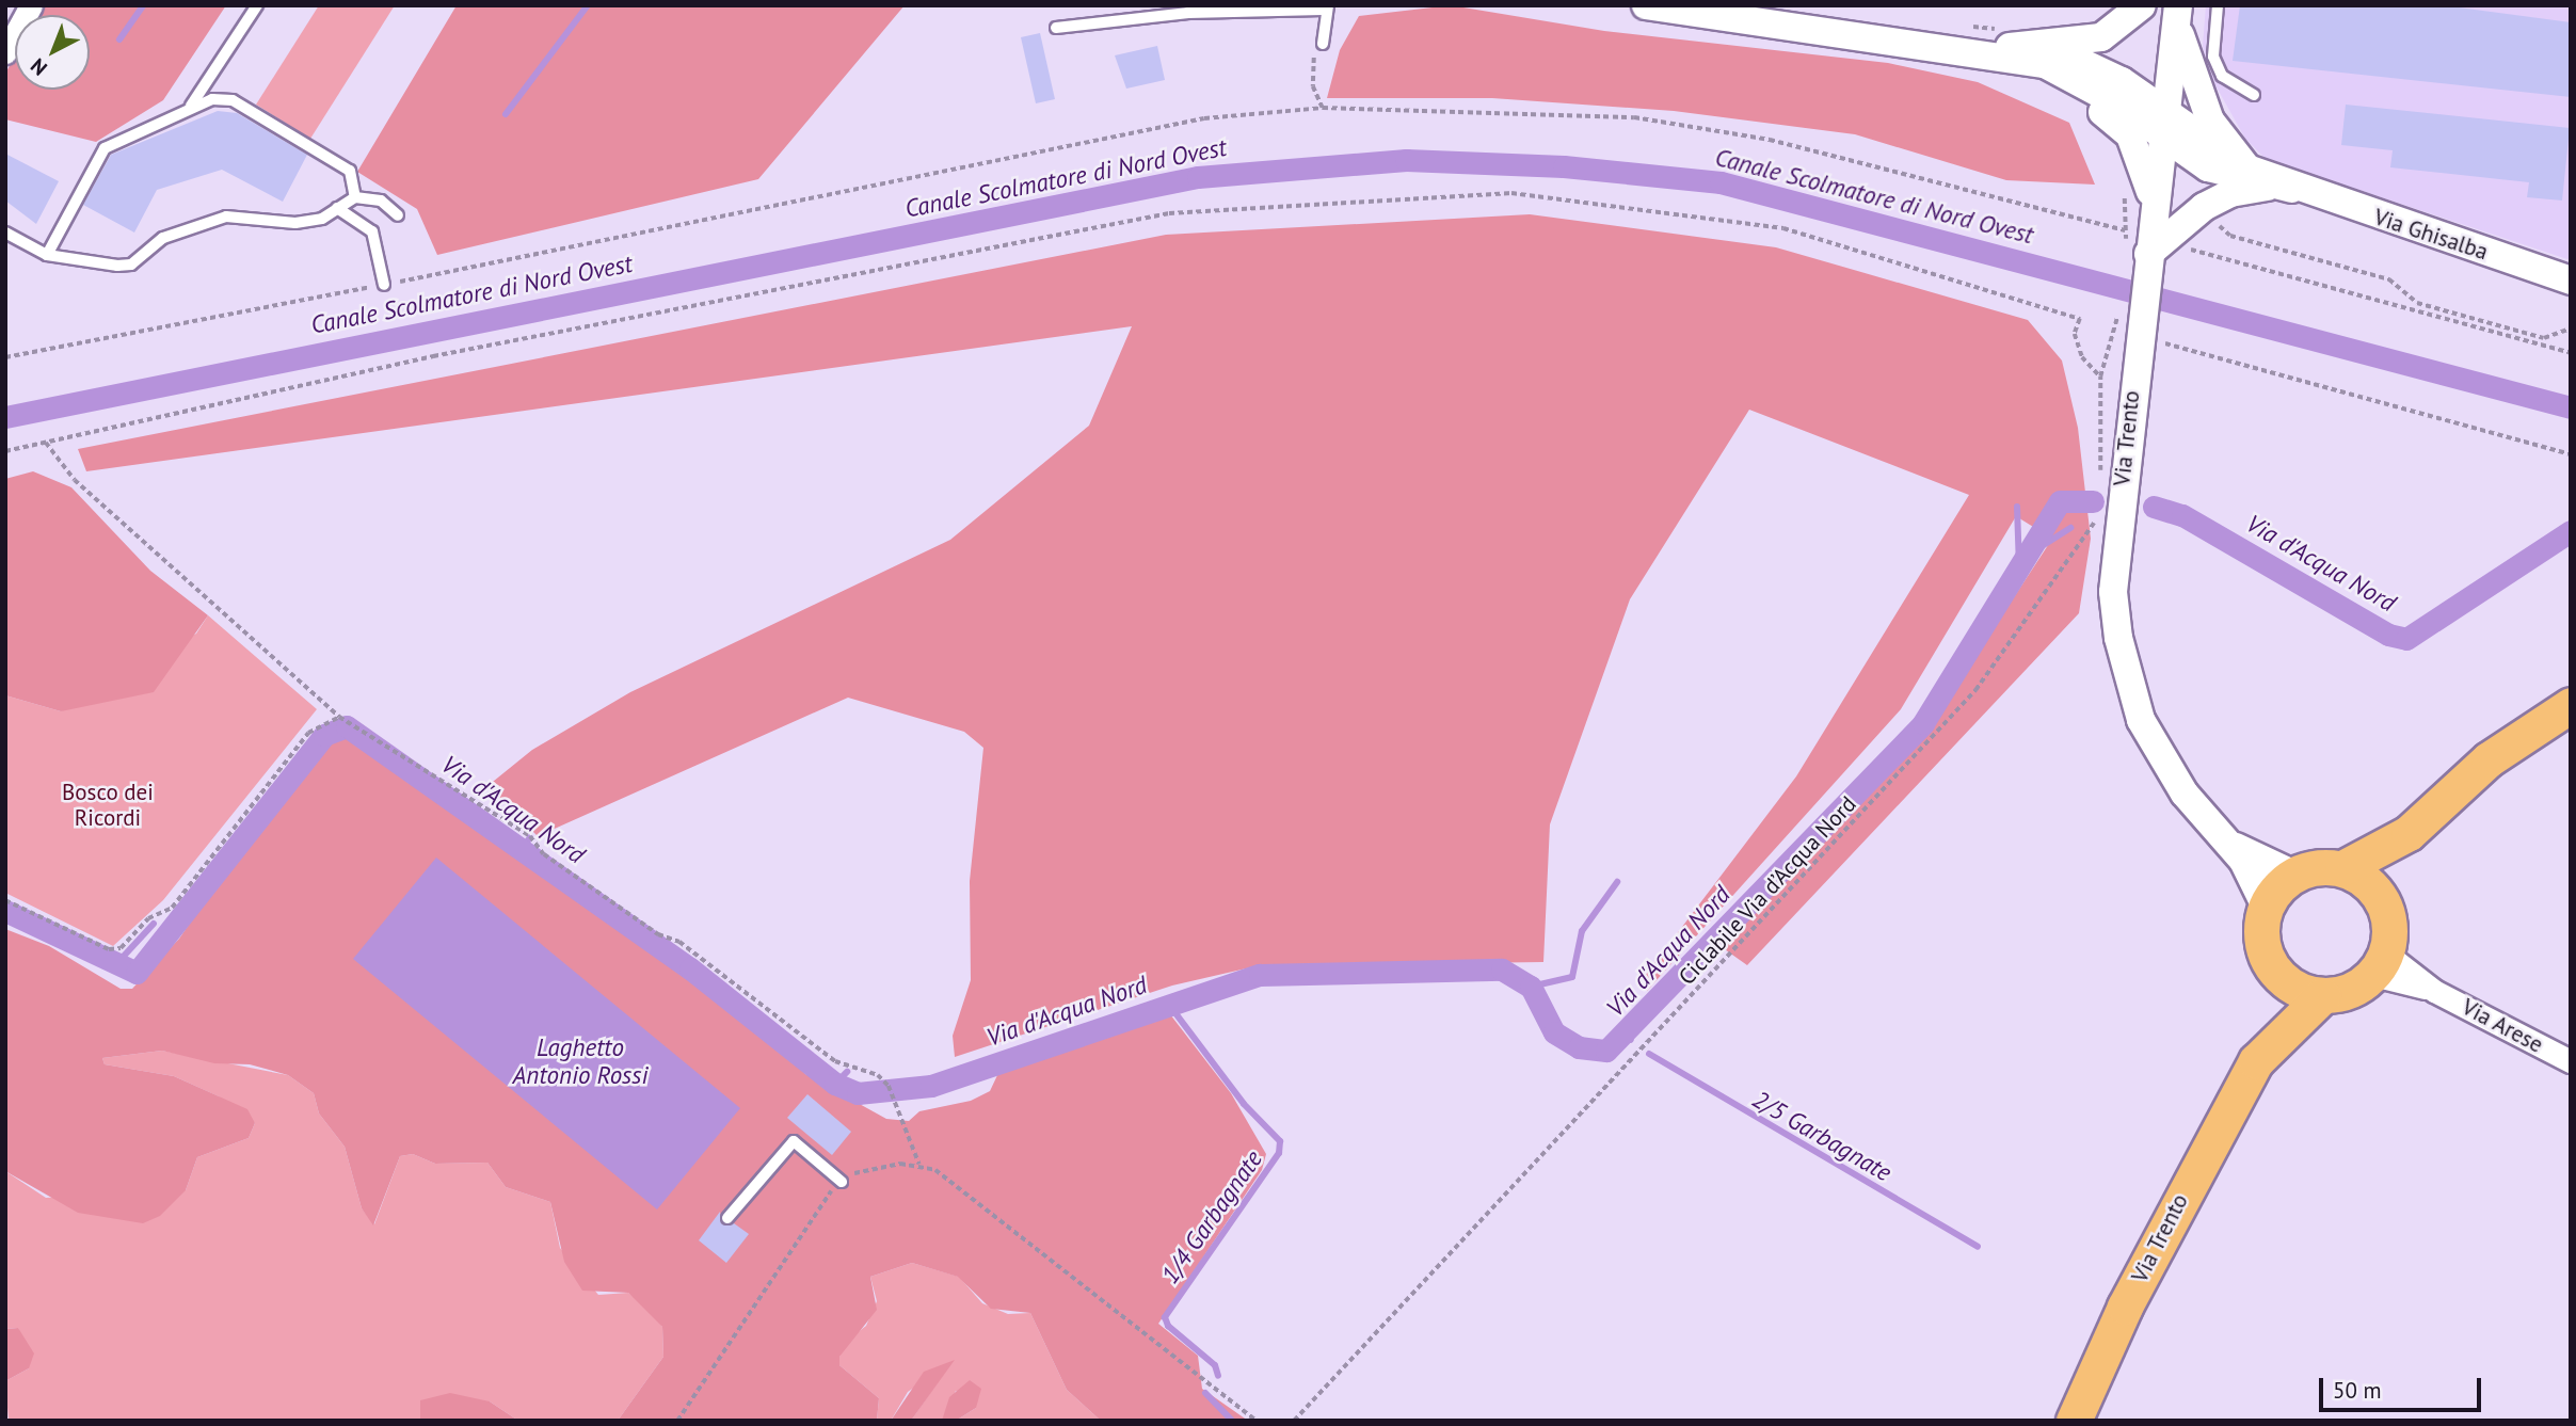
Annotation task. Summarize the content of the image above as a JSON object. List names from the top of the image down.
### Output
{
  "streets": {
    "main road": ["Via Trento"],
    "street": ["Via Ghisalba", "Via Arese"],
    "path": ["Ciclabile Via d’Acqua Nord"]
  },
  "crossings": [
    ["Via Ghisalba", "Via Trento"],
    ["Via Trento", "Via Arese"]
  ],
  "water": [
    "Canale Scolmatore di Nord Ovest",
    "Via d'Acqua Nord",
    "Laghetto Antonio Rossi",
    "2/5 Garbagnate",
    "1/4 Garbagnate"
  ],
  "parks": ["Bosco dei Ricordi"],
  "scale_bar": "50 m",
  "north": "bottom left"
}
